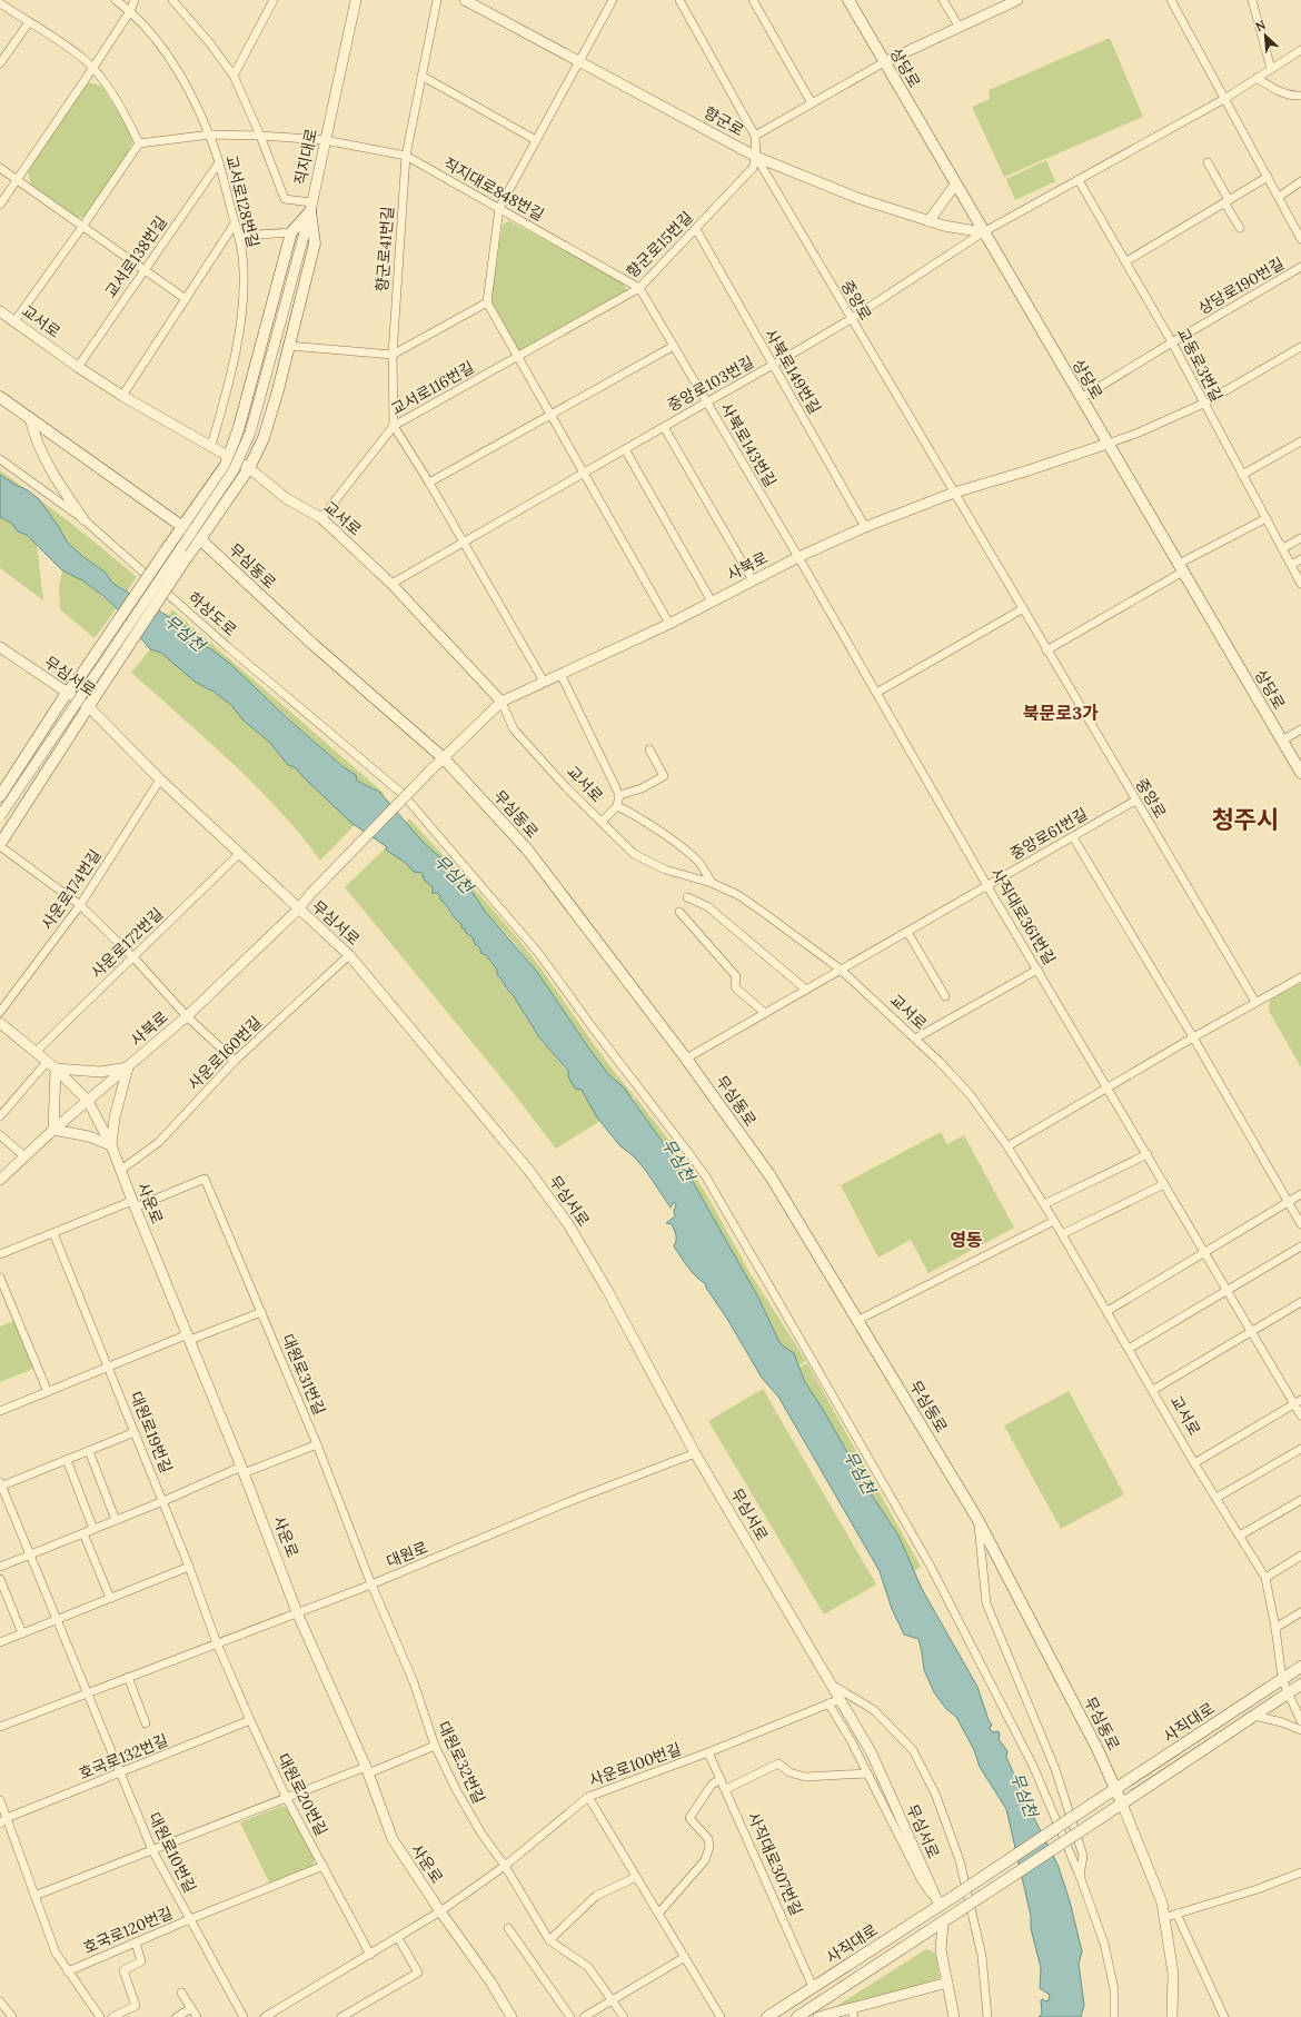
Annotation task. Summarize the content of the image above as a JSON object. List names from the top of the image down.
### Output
{
  "streets": {
    "main road": ["상당로", "무심동로", "사직대로"],
    "street": [
      "향군로",
      "직지대로",
      "직지대로848번길",
      "교서로128번길",
      "향군로15번길",
      "향군로41번길",
      "교서로138번길",
      "상당로190번길",
      "중앙로",
      "교서로",
      "교동로3번길",
      "사북로149번길",
      "중앙로103번길",
      "교서로116번길",
      "사북로143번길",
      "사북로",
      "하상도로",
      "무심서로",
      "중앙로61번길",
      "사운로174번길",
      "사직대로361번길",
      "사운로172번길",
      "사운로160번길",
      "사운로",
      "대원로31번길",
      "대원로19번길",
      "대원로",
      "호국로132번길",
      "대원로32번길",
      "사운로100번길",
      "대원로20번길",
      "대원로10번길",
      "사직대로307번길",
      "호국로120번길"
    ]
  },
  "crossings": [
    ["상당로", "향군로"],
    ["상당로", "상당로190번길"],
    ["상당로", "중앙로103번길"],
    ["상당로", "사북로"],
    ["향군로", "향군로15번길"],
    ["향군로", "중앙로"],
    ["향군로", "중앙로103번길"],
    ["직지대로", "직지대로848번길"],
    ["직지대로848번길", "교서로128번길"],
    ["직지대로848번길", "향군로15번길"],
    ["직지대로848번길", "향군로41번길"],
    ["직지대로848번길", "사북로143번길"],
    ["교서로128번길", "교서로138번길"],
    ["교서로128번길", "교서로"],
    ["향군로15번길", "중앙로"],
    ["향군로15번길", "사북로149번길"],
    ["향군로15번길", "교서로116번길"],
    ["향군로15번길", "사북로143번길"],
    ["향군로41번길", "교서로116번길"],
    ["교서로138번길", "교서로"],
    ["상당로190번길", "교동로3번길"],
    ["중앙로", "중앙로103번길"],
    ["중앙로", "사북로"],
    ["중앙로", "중앙로61번길"],
    ["교서로", "중앙로103번길"],
    ["교서로", "교서로116번길"],
    ["교서로", "사북로"],
    ["교서로", "중앙로61번길"],
    ["교서로", "사직대로"],
    ["교동로3번길", "중앙로103번길"],
    ["사북로149번길", "중앙로103번길"],
    ["사북로149번길", "사북로"],
    ["중앙로103번길", "사북로143번길"],
    ["사북로143번길", "사북로"],
    ["사북로143번길", "사직대로361번길"],
    ["무심동로", "사북로"],
    ["무심동로", "중앙로61번길"],
    ["무심동로", "사직대로"],
    ["사북로", "무심서로"],
    ["사북로", "사직대로361번길"],
    ["사북로", "사운로"],
    ["무심서로", "사운로174번길"],
    ["무심서로", "사운로172번길"],
    ["무심서로", "사운로160번길"],
    ["무심서로", "대원로"],
    ["무심서로", "사직대로"],
    ["무심서로", "사운로100번길"],
    ["중앙로61번길", "사직대로361번길"],
    ["사운로172번길", "사운로"],
    ["사운로160번길", "사운로"],
    ["사운로", "대원로31번길"],
    ["사운로", "대원로"],
    ["사운로", "사운로100번길"],
    ["대원로31번길", "대원로"],
    ["대원로31번길", "대원로32번길"],
    ["대원로19번길", "대원로"],
    ["대원로19번길", "대원로20번길"],
    ["대원로", "대원로32번길"],
    ["대원로", "대원로20번길"],
    ["대원로", "대원로10번길"],
    ["사직대로", "사직대로307번길"],
    ["호국로132번길", "대원로20번길"],
    ["호국로132번길", "대원로10번길"],
    ["대원로32번길", "사운로100번길"],
    ["사운로100번길", "대원로20번길"],
    ["사운로100번길", "사직대로307번길"],
    ["대원로20번길", "호국로120번길"],
    ["대원로10번길", "호국로120번길"]
  ],
  "districts": ["북문로3가", "청주시", "영동"],
  "water": ["무심천"],
  "north": "top left"
}
